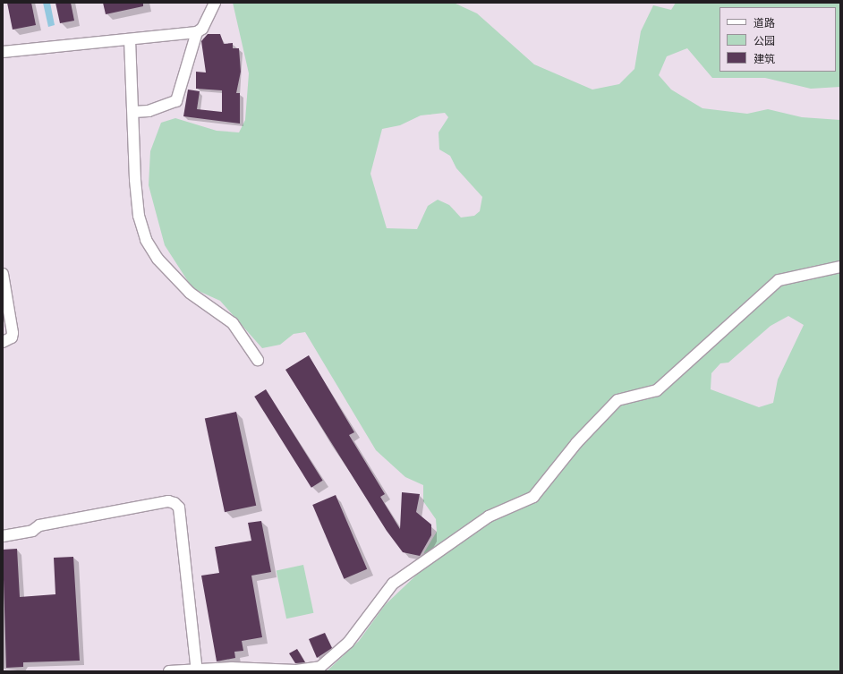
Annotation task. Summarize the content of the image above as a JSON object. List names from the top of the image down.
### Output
{
  "legend": ["道路", "公园", "建筑"]
}
